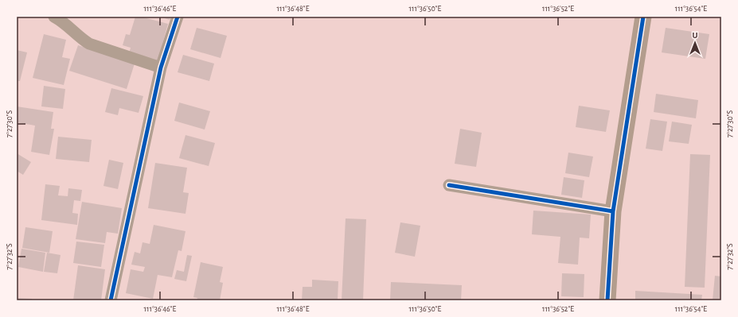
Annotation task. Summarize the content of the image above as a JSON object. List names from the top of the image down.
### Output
{
  "north": "top",
  "coordinates": [
    "111°36'46\"E",
    "111°36'48\"E",
    "111°36'50\"E",
    "111°36'52\"E",
    "111°36'54\"E",
    "7°27'30\"S",
    "7°27'32\"S"
  ]
}
